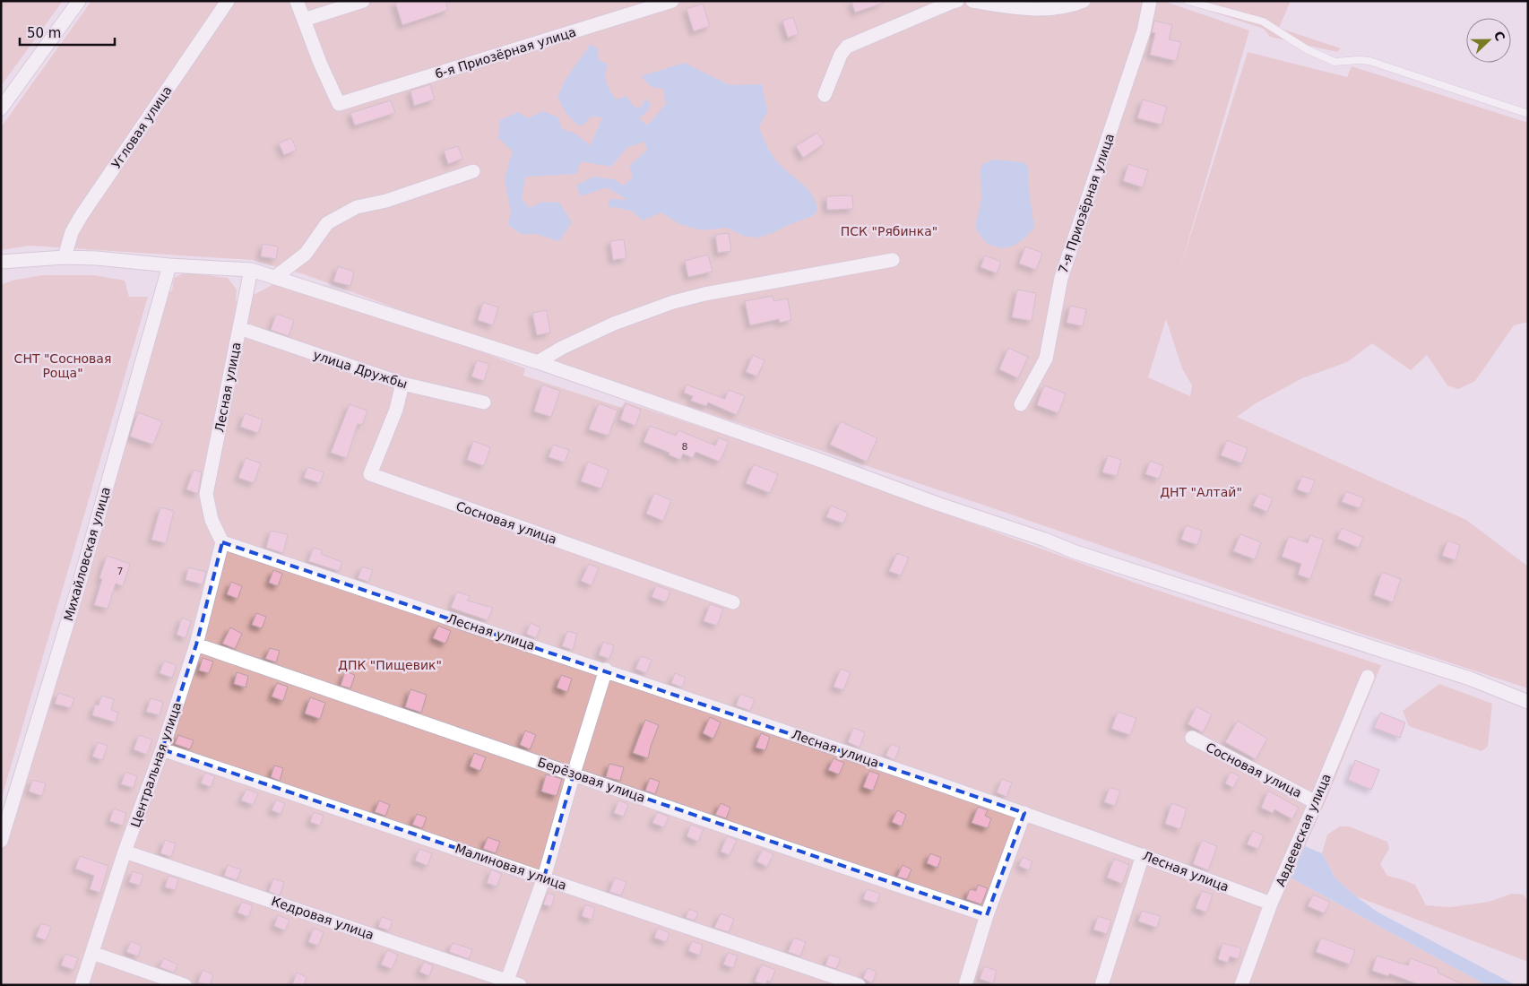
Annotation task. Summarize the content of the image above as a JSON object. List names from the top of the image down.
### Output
{
  "streets": {
    "street": [
      "6-я Приозёрная улица",
      "Угловая улица",
      "7-я Приозёрная улица",
      "улица Дружбы",
      "Лесная улица",
      "Сосновая улица",
      "Михайловская улица",
      "Центральная улица",
      "Берёзовая улица",
      "Авдеевская улица",
      "Малиновая улица",
      "Кедровая улица"
    ]
  },
  "crossings": [
    ["улица Дружбы", "Лесная улица"],
    ["улица Дружбы", "Сосновая улица"],
    ["Лесная улица", "Центральная улица"],
    ["Лесная улица", "Авдеевская улица"],
    ["Сосновая улица", "Авдеевская улица"],
    ["Центральная улица", "Берёзовая улица"],
    ["Центральная улица", "Малиновая улица"],
    ["Центральная улица", "Кедровая улица"]
  ],
  "parks": [
    "ПСК \"Рябинка\"",
    "СНТ \"Сосновая Роща\"",
    "ДНТ \"Алтай\"",
    "ДПК \"Пищевик\""
  ],
  "house_numbers": ["8", "7"],
  "scale_bar": "50 m",
  "north": "right"
}
